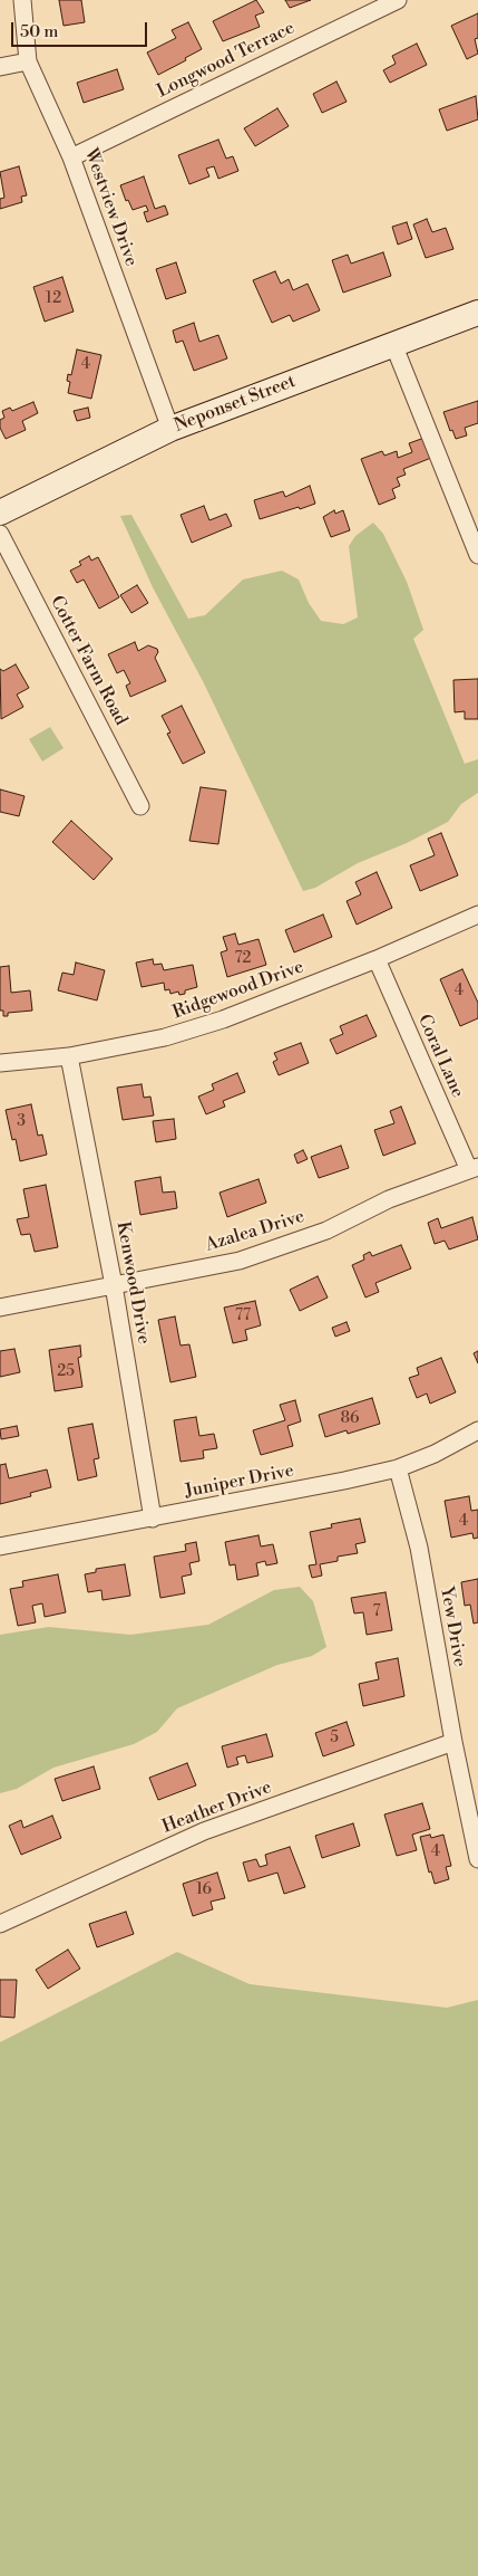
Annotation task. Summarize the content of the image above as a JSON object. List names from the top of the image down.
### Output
{
  "streets": {
    "main road": ["Neponset Street"],
    "street": [
      "Longwood Terrace",
      "Westview Drive",
      "Cotter Farm Road",
      "Ridgewood Drive",
      "Coral Lane",
      "Azalea Drive",
      "Kenwood Drive",
      "Juniper Drive",
      "Yew Drive",
      "Heather Drive"
    ]
  },
  "crossings": [
    ["Longwood Terrace", "Westview Drive"],
    ["Westview Drive", "Neponset Street"],
    ["Ridgewood Drive", "Coral Lane"],
    ["Ridgewood Drive", "Kenwood Drive"],
    ["Coral Lane", "Azalea Drive"],
    ["Azalea Drive", "Kenwood Drive"],
    ["Kenwood Drive", "Juniper Drive"],
    ["Juniper Drive", "Yew Drive"],
    ["Yew Drive", "Heather Drive"]
  ],
  "house_numbers": [
    "12",
    "4",
    "72",
    "4",
    "3",
    "77",
    "25",
    "86",
    "4",
    "7",
    "5",
    "4",
    "16"
  ],
  "scale_bar": "50 m"
}
